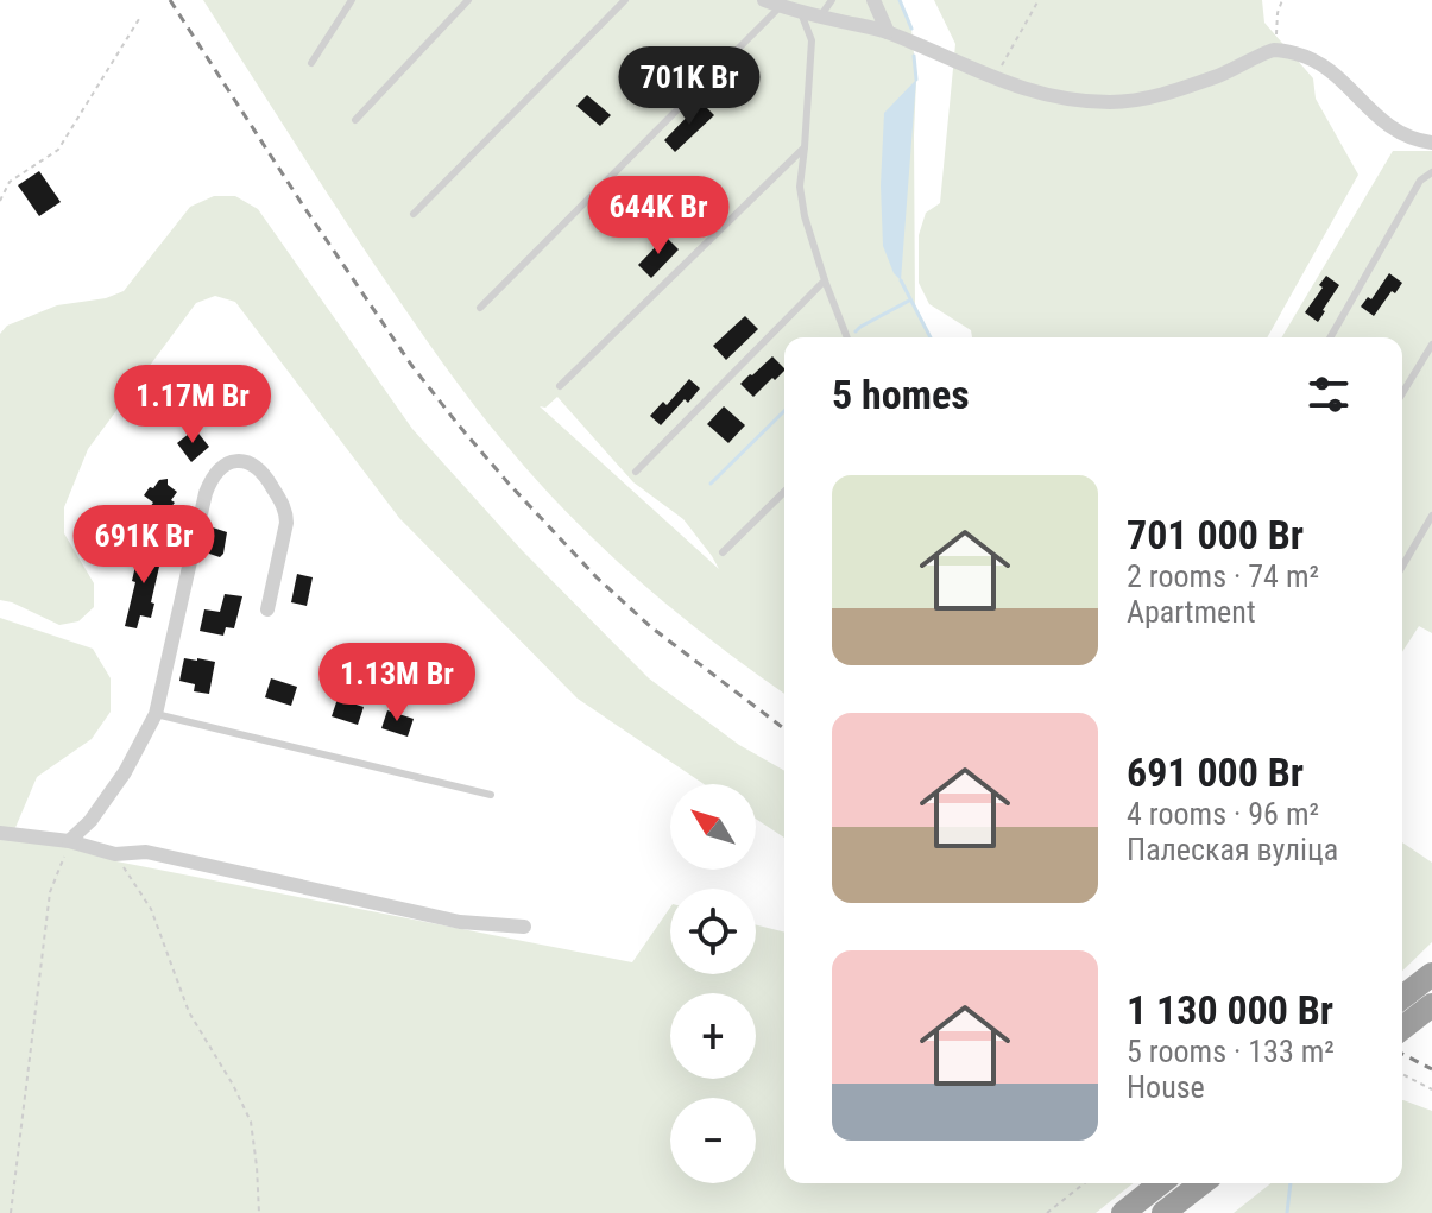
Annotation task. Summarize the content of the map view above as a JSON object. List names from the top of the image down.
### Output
{
  "north": "top left",
  "page": {
    "price": [
      "701K Br",
      "644K Br",
      "1.17M Br",
      "691K Br",
      "1.13M Br"
    ],
    "heading": "5 homes",
    "list": [
      {
        "name": "701 000 Br",
        "note": "2 rooms · 74 m² · Apartment"
      },
      {
        "name": "691 000 Br",
        "note": "4 rooms · 96 m² · Палеская вуліца"
      },
      {
        "name": "1 130 000 Br",
        "note": "5 rooms · 133 m² · House"
      }
    ],
    "map_buttons": ["+", "−"]
  }
}
